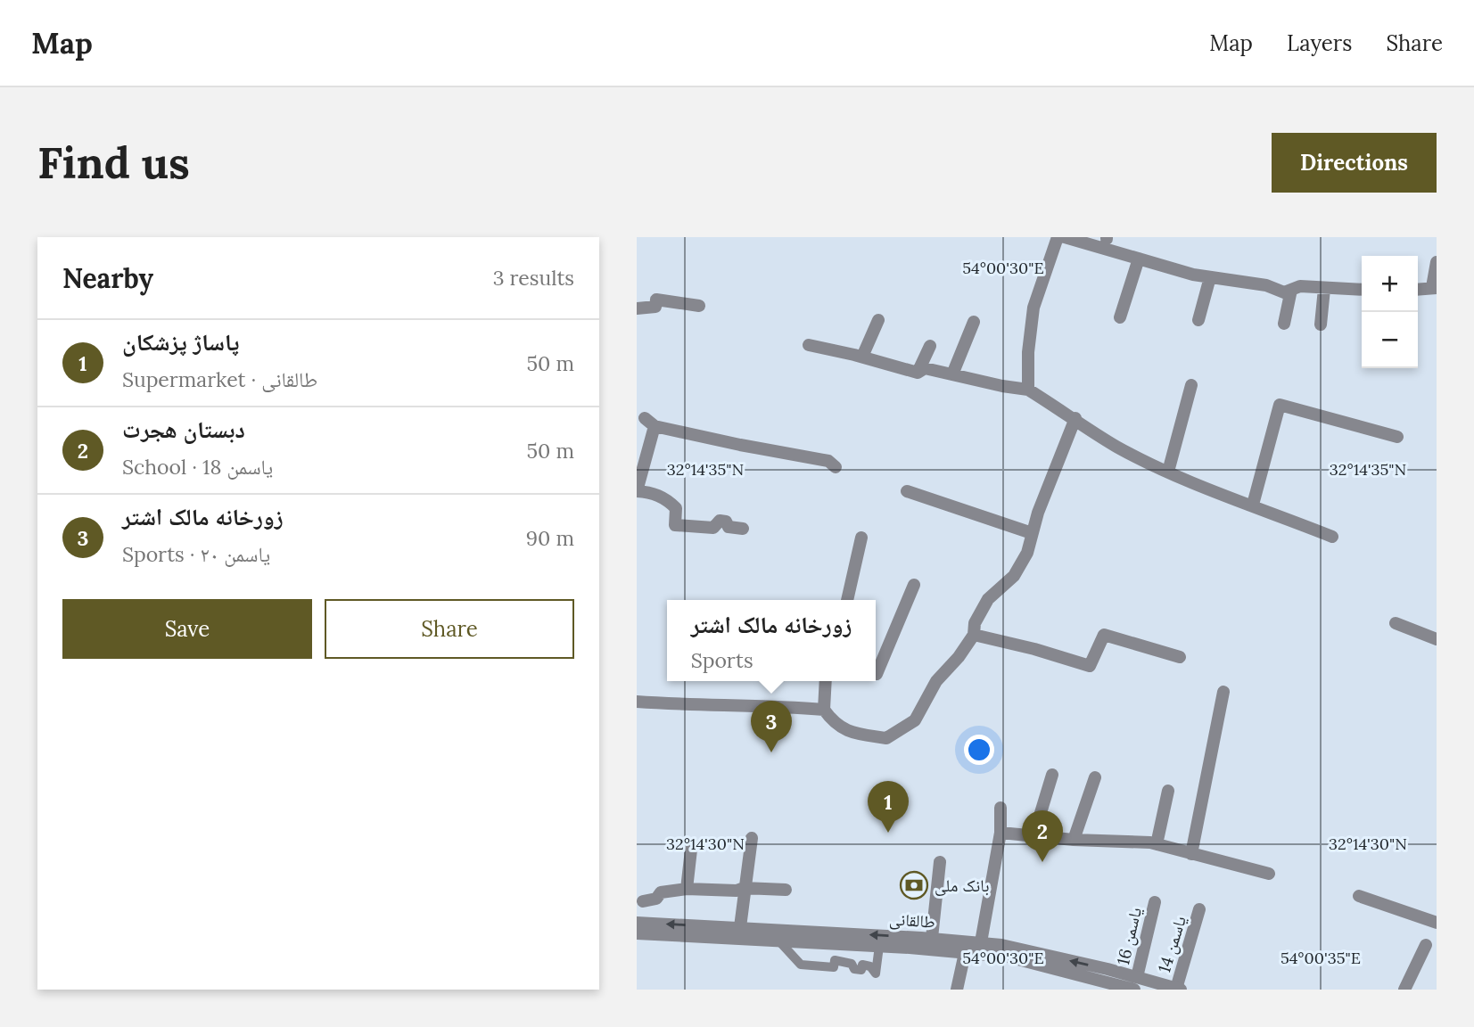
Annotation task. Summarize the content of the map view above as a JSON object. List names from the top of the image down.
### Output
{
  "streets": {
    "street": ["طالقانی", "یاسمن 16", "یاسمن 14"]
  },
  "crossings": [
    ["طالقانی", "یاسمن 16"],
    ["طالقانی", "یاسمن 14"]
  ],
  "places": {
    "bank": ["بانک ملی"]
  },
  "page": {
    "header": "Map",
    "nav": ["Map", "Layers", "Share"],
    "buttons": [
      "Directions",
      ["Save", "Share"]
    ],
    "title": "Find us",
    "heading": ["Nearby", "3 results"],
    "map_buttons": ["+", "−"],
    "list": [
      {
        "mark": "1",
        "name": "پاساژ پزشکان",
        "note": "Supermarket · طالقانی",
        "value": "50 m"
      },
      {
        "mark": "2",
        "name": "دبستان هجرت",
        "note": "School · یاسمن 18",
        "value": "50 m"
      },
      {
        "mark": "3",
        "name": "زورخانه مالک اشتر",
        "note": "Sports · یاسمن ۲۰",
        "value": "90 m"
      }
    ],
    "popup": ["زورخانه مالک اشتر", "Sports"],
    "pins": ["3", "1", "2"]
  },
  "coordinates": [
    "54°00'30\"E",
    "32°14'35\"N",
    "32°14'30\"N",
    "54°00'35\"E"
  ]
}
